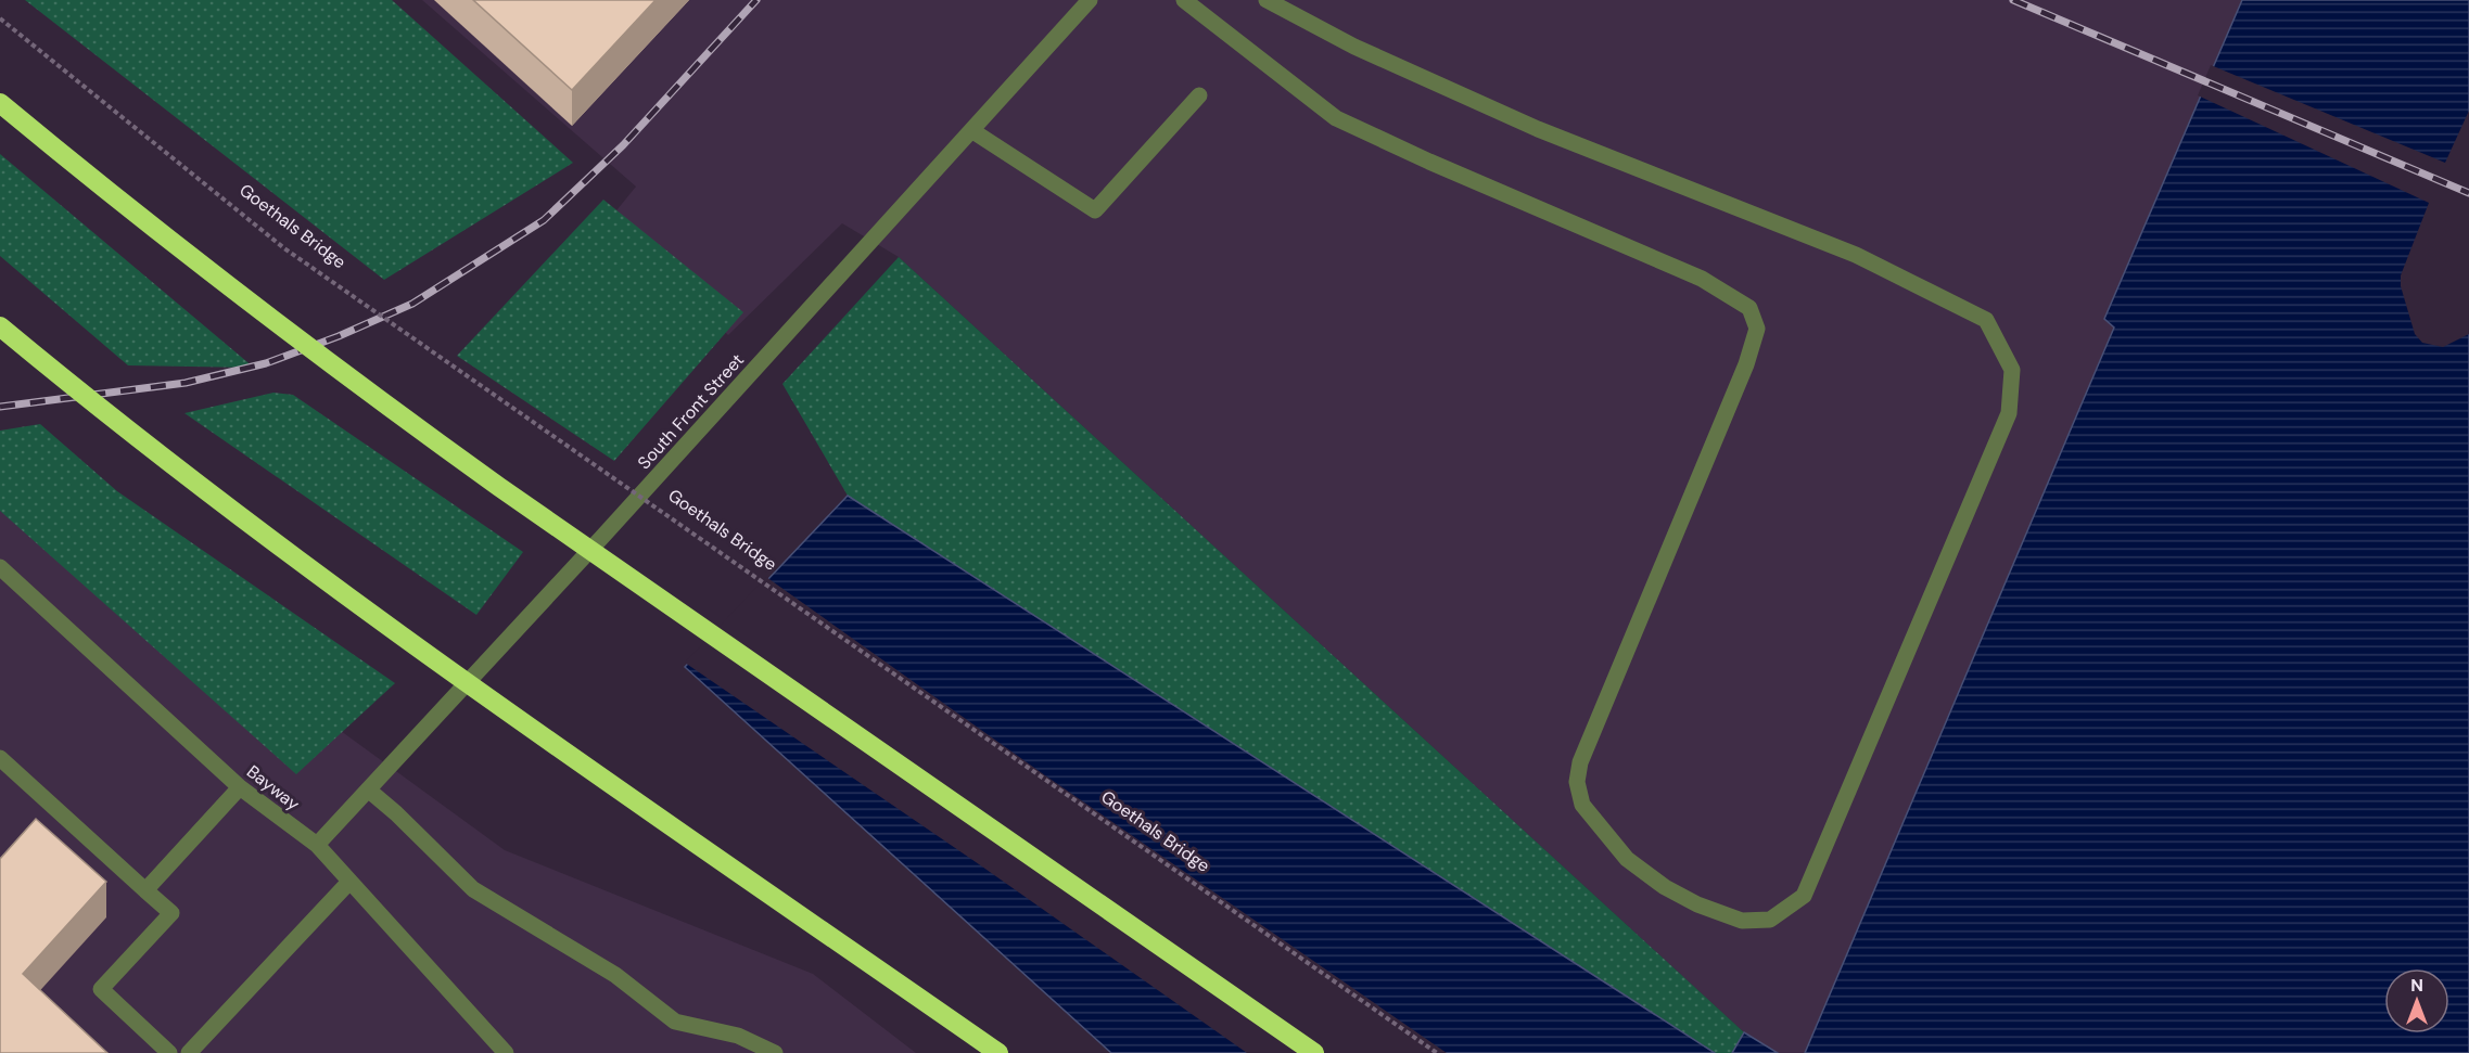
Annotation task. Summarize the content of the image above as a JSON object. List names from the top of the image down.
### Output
{
  "streets": {
    "street": ["South Front Street", "Bayway"],
    "path": ["Goethals Bridge"]
  },
  "crossings": [
    ["South Front Street", "Bayway"]
  ],
  "north": "top"
}
